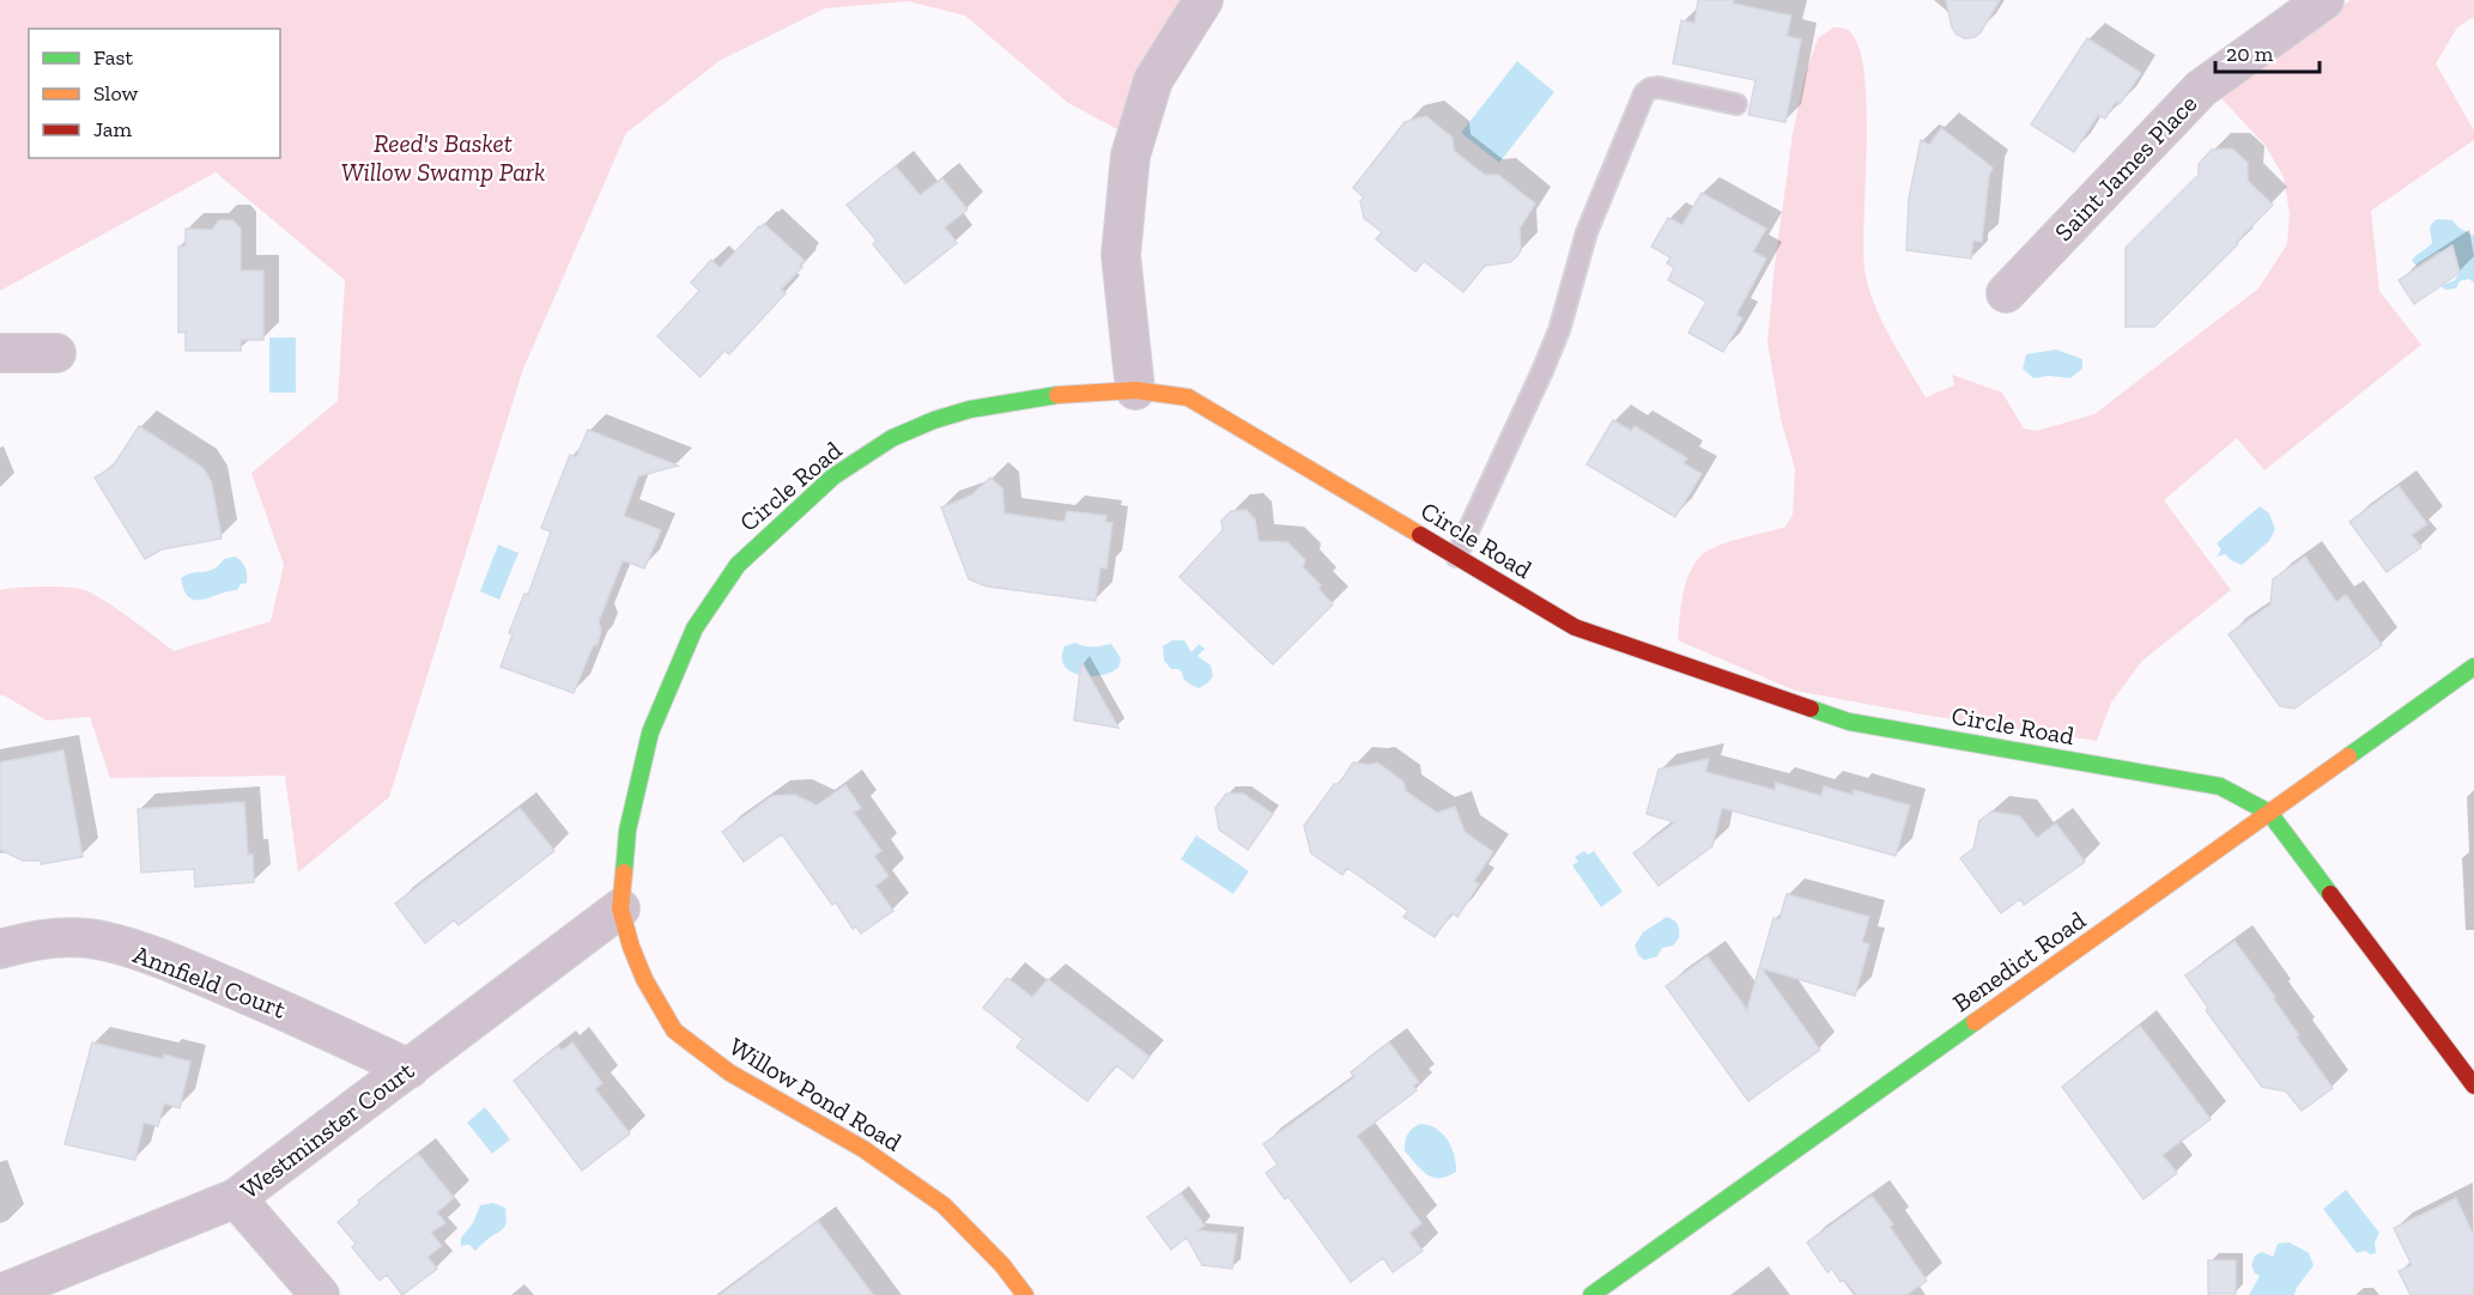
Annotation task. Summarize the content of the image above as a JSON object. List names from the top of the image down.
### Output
{
  "streets": {
    "street": [
      "Saint James Place",
      "Circle Road",
      "Benedict Road",
      "Annfield Court",
      "Willow Pond Road",
      "Westminster Court"
    ]
  },
  "crossings": [
    ["Circle Road", "Benedict Road"],
    ["Circle Road", "Willow Pond Road"],
    ["Circle Road", "Westminster Court"],
    ["Annfield Court", "Westminster Court"],
    ["Willow Pond Road", "Westminster Court"]
  ],
  "parks": ["Reed's Basket Willow Swamp Park"],
  "legend": ["Fast", "Slow", "Jam"],
  "scale_bar": "20 m"
}
